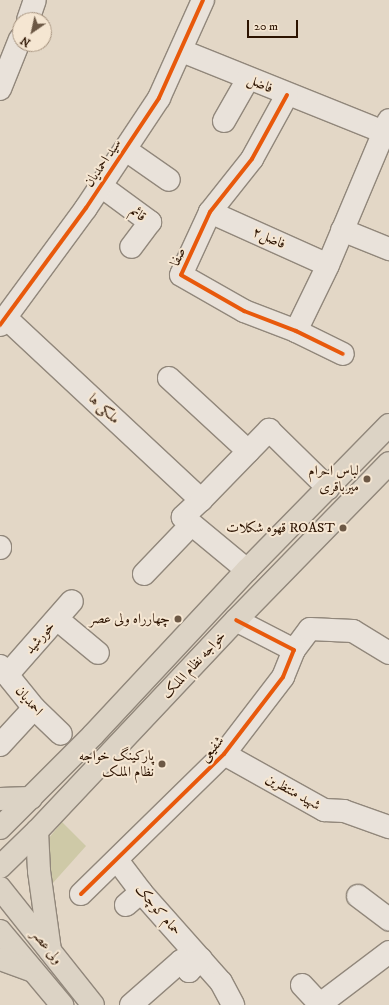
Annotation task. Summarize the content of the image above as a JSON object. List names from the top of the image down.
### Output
{
  "streets": {
    "main road": ["خواجه نظام الملک", "ولی عصر"],
    "street": [
      "فاضل",
      "سید احمدیان",
      "قائم",
      "فاضل۲",
      "صفا",
      "ملکی ها",
      "خورشید",
      "احمدیان",
      "شفیعی",
      "شهید منتظرین",
      "حمام کوچک"
    ]
  },
  "crossings": [
    ["فاضل", "سید احمدیان"],
    ["فاضل", "فاضل۲"],
    ["فاضل", "صفا"],
    ["سید احمدیان", "قائم"],
    ["سید احمدیان", "ملکی ها"],
    ["فاضل۲", "صفا"],
    ["خورشید", "احمدیان"],
    ["شفیعی", "شهید منتظرین"],
    ["شفیعی", "حمام کوچک"]
  ],
  "places": [
    "لباس احرام میرباقری",
    "قهوه شکلات ROAST",
    "چهارراه ولی عصر",
    "پارکینگ خواجه نظام الملک"
  ],
  "scale_bar": "20 m",
  "north": "bottom left"
}
